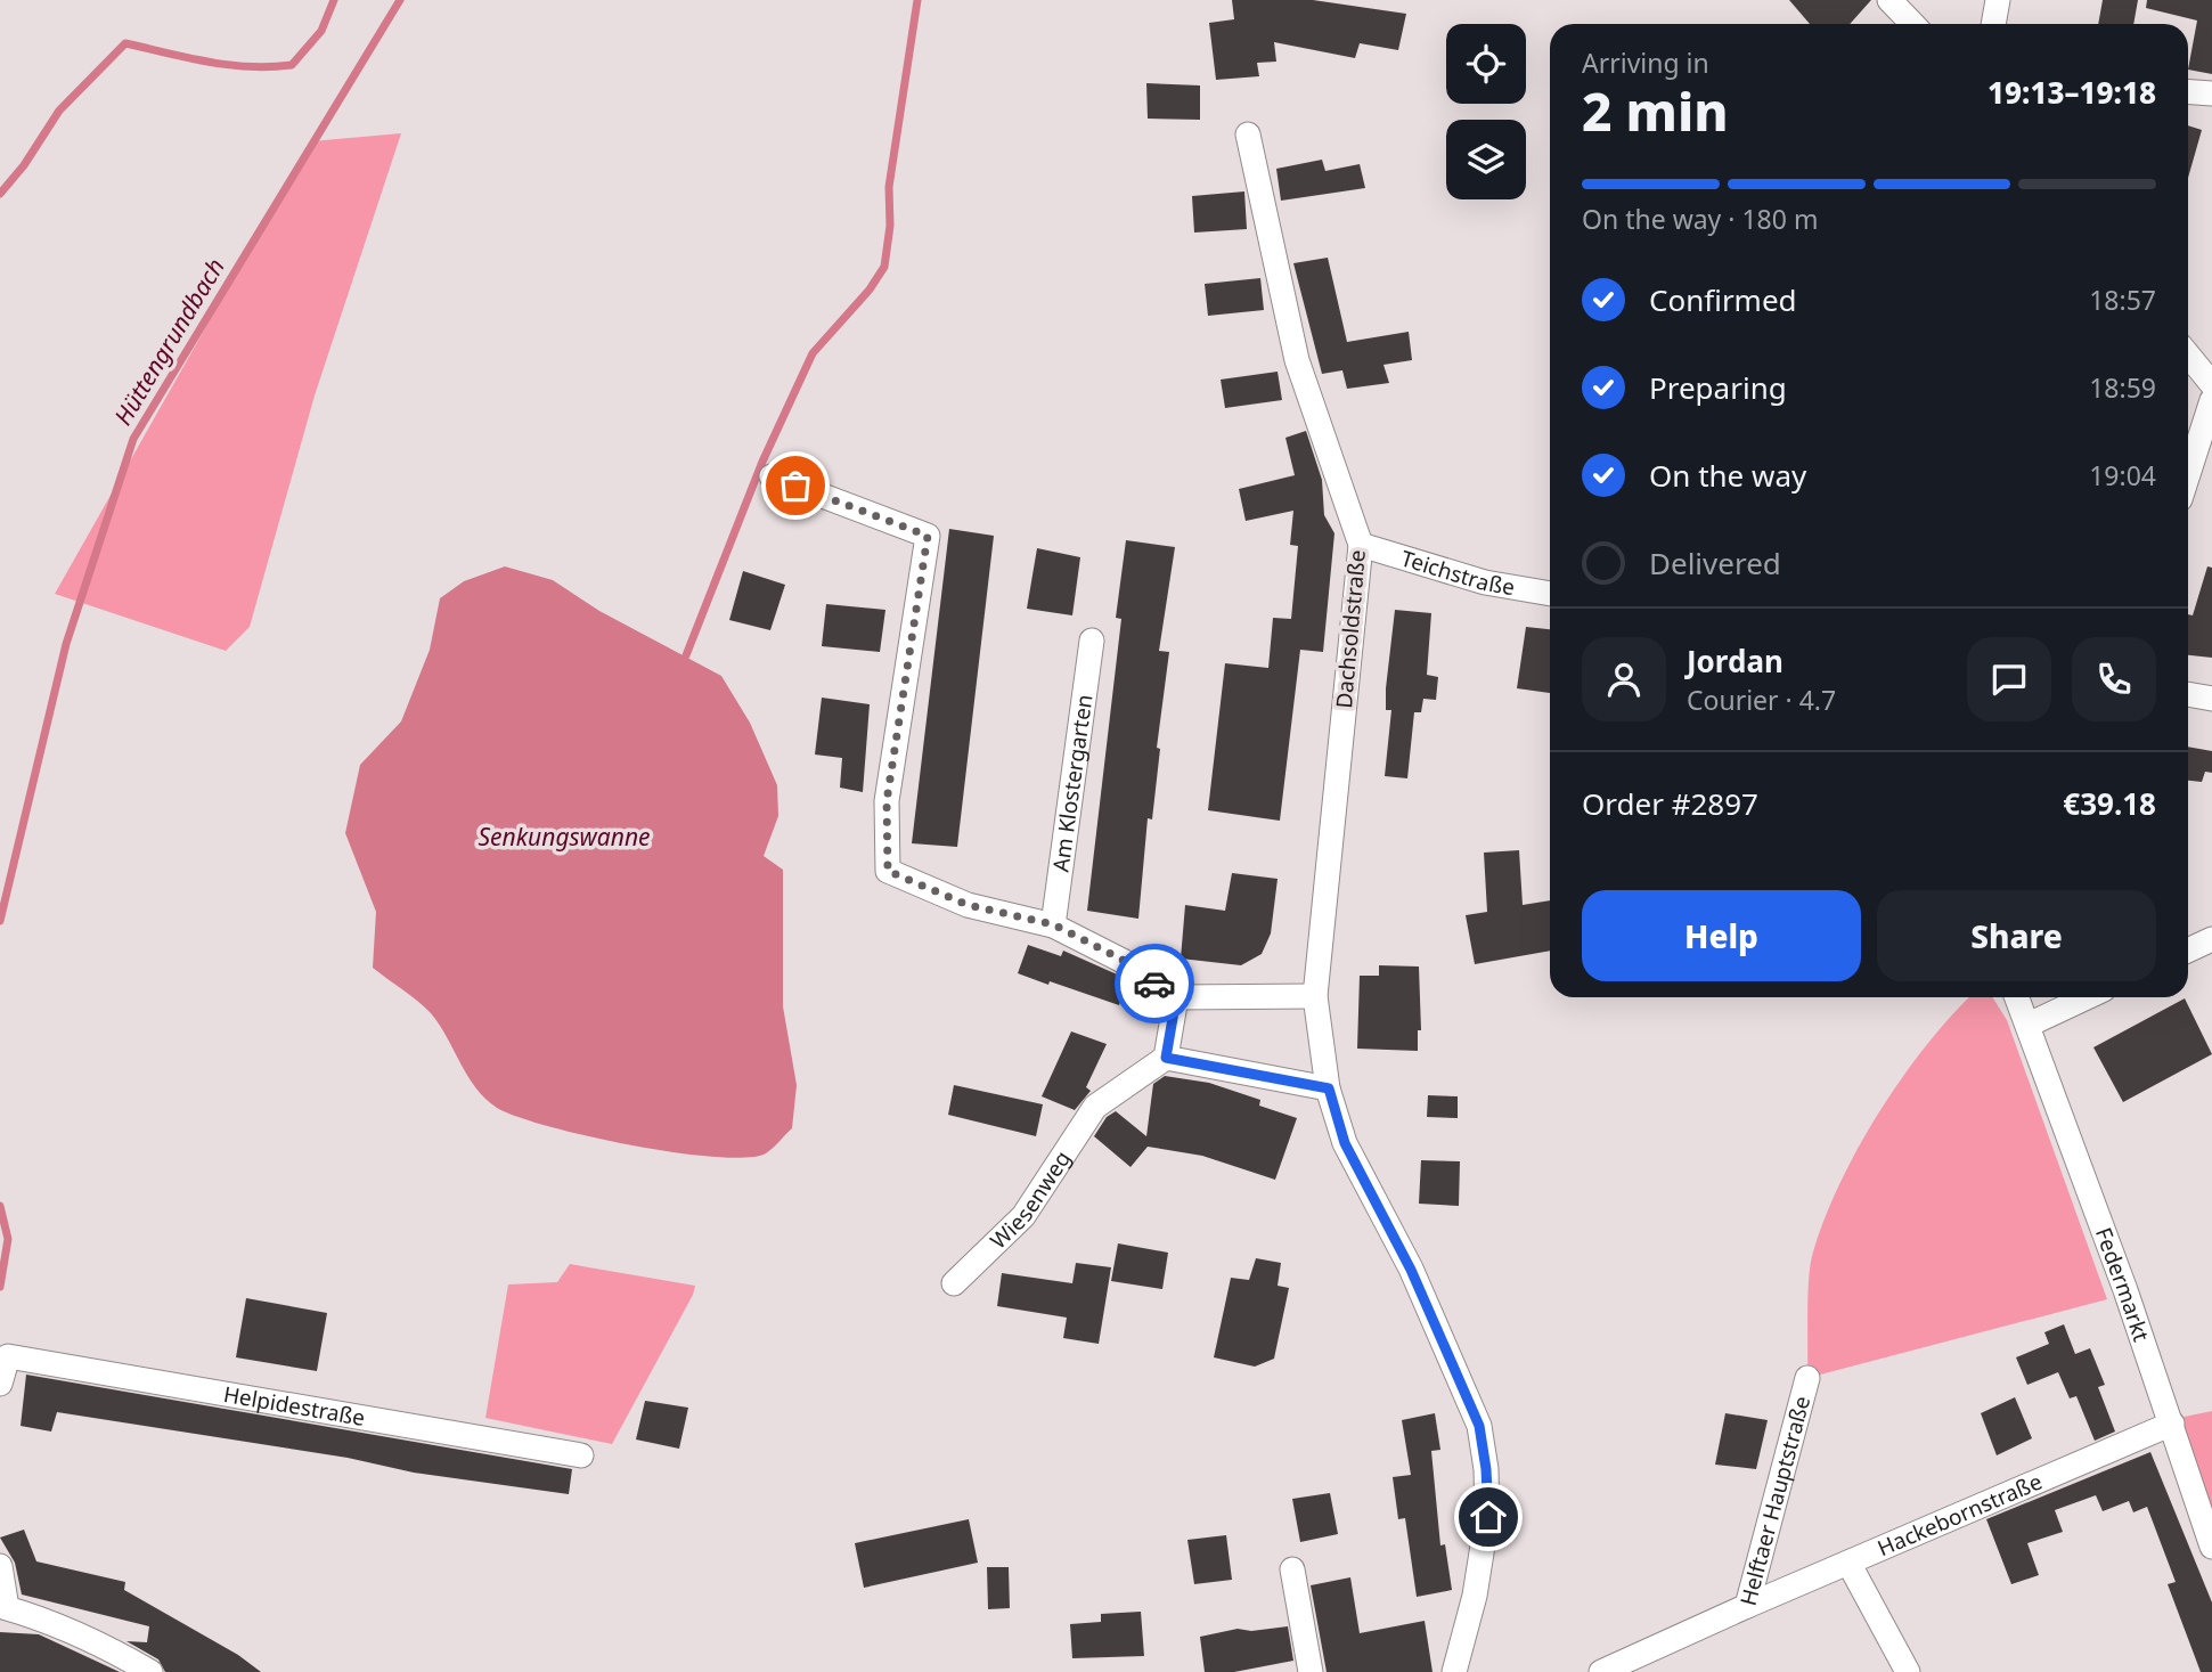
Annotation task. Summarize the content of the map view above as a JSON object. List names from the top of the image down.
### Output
{
  "streets": {
    "street": [
      "Teichstraße",
      "Dachsoldstraße",
      "Am Klostergarten",
      "Wiesenweg",
      "Federmarkt",
      "Helpidestraße",
      "Helftaer Hauptstraße",
      "Hackebornstraße"
    ]
  },
  "crossings": [
    ["Teichstraße", "Dachsoldstraße"],
    ["Federmarkt", "Hackebornstraße"],
    ["Helftaer Hauptstraße", "Hackebornstraße"]
  ],
  "water": ["Hüttengrundbach", "Senkungswanne"],
  "page": {
    "heading": ["2 min", "Arriving in", "19:13–19:18"],
    "panel": [
      "Jordan",
      "Courier · 4.7",
      "Order #2897",
      "€39.18"
    ],
    "bar": "On the way · 180 m",
    "list": [
      ["Confirmed", "18:57"],
      ["Preparing", "18:59"],
      ["On the way", "19:04"],
      "Delivered"
    ],
    "buttons": ["Help", "Share"]
  }
}
